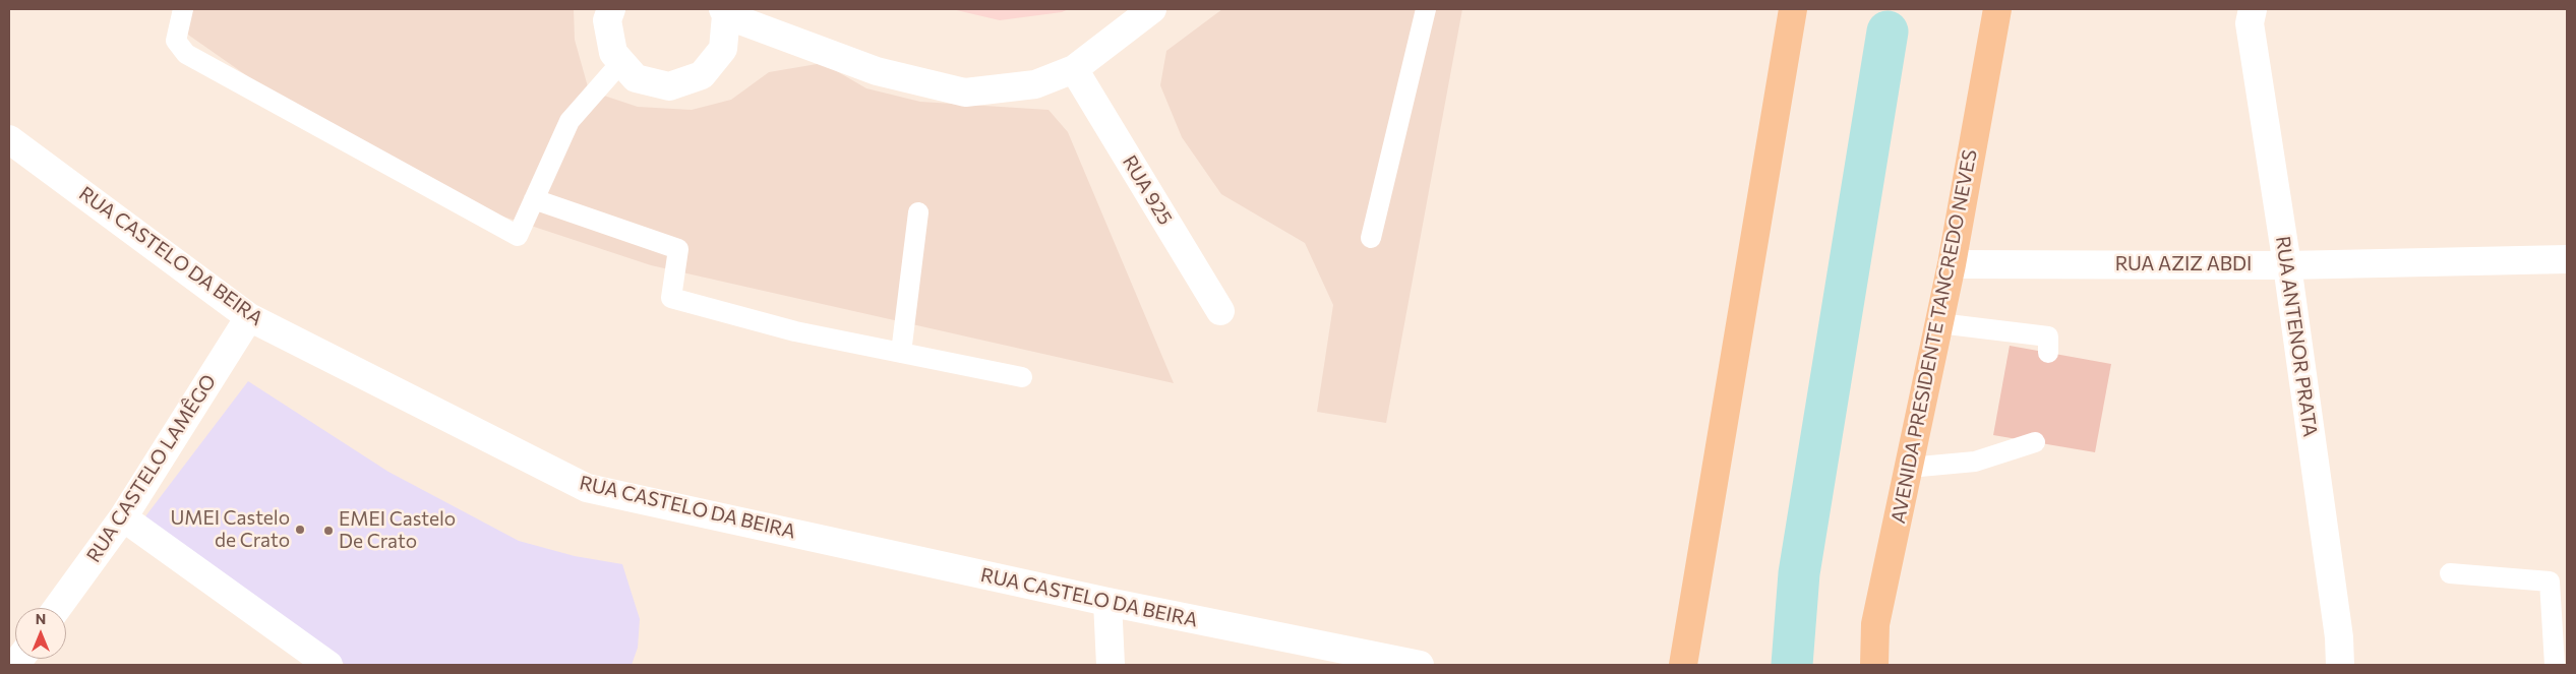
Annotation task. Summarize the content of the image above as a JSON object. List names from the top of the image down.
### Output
{
  "streets": {
    "main road": ["AVENIDA PRESIDENTE TANCREDO NEVES"],
    "street": [
      "RUA 925",
      "RUA CASTELO DA BEIRA",
      "RUA AZIZ ABDI",
      "RUA ANTENOR PRATA",
      "RUA CASTELO LAMÊGO"
    ]
  },
  "crossings": [
    ["RUA CASTELO DA BEIRA", "RUA CASTELO LAMÊGO"],
    ["RUA AZIZ ABDI", "AVENIDA PRESIDENTE TANCREDO NEVES"],
    ["RUA AZIZ ABDI", "RUA ANTENOR PRATA"]
  ],
  "places": ["UMEI Castelo de Crato", "EMEI Castelo De Crato"],
  "north": "top"
}
